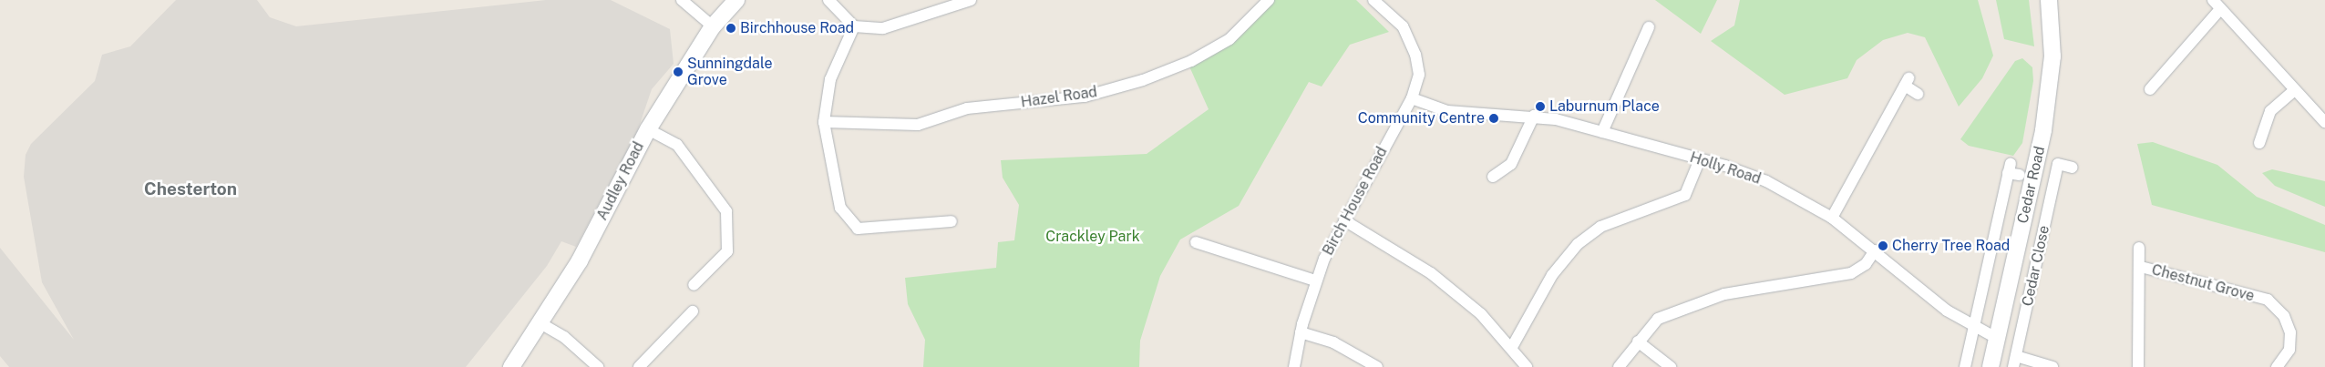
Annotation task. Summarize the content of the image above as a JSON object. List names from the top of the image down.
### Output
{
  "streets": {
    "main road": ["Audley Road", "Cedar Road"],
    "street": [
      "Hazel Road",
      "Holly Road",
      "Birch House Road",
      "Cedar Close",
      "Chestnut Grove"
    ]
  },
  "crossings": [
    ["Holly Road", "Cedar Road"],
    ["Holly Road", "Birch House Road"],
    ["Cedar Road", "Cedar Close"]
  ],
  "districts": ["Chesterton"],
  "parks": ["Crackley Park"],
  "places": [
    "Birchhouse Road",
    "Sunningdale Grove",
    "Laburnum Place",
    "Community Centre",
    "Cherry Tree Road"
  ]
}
